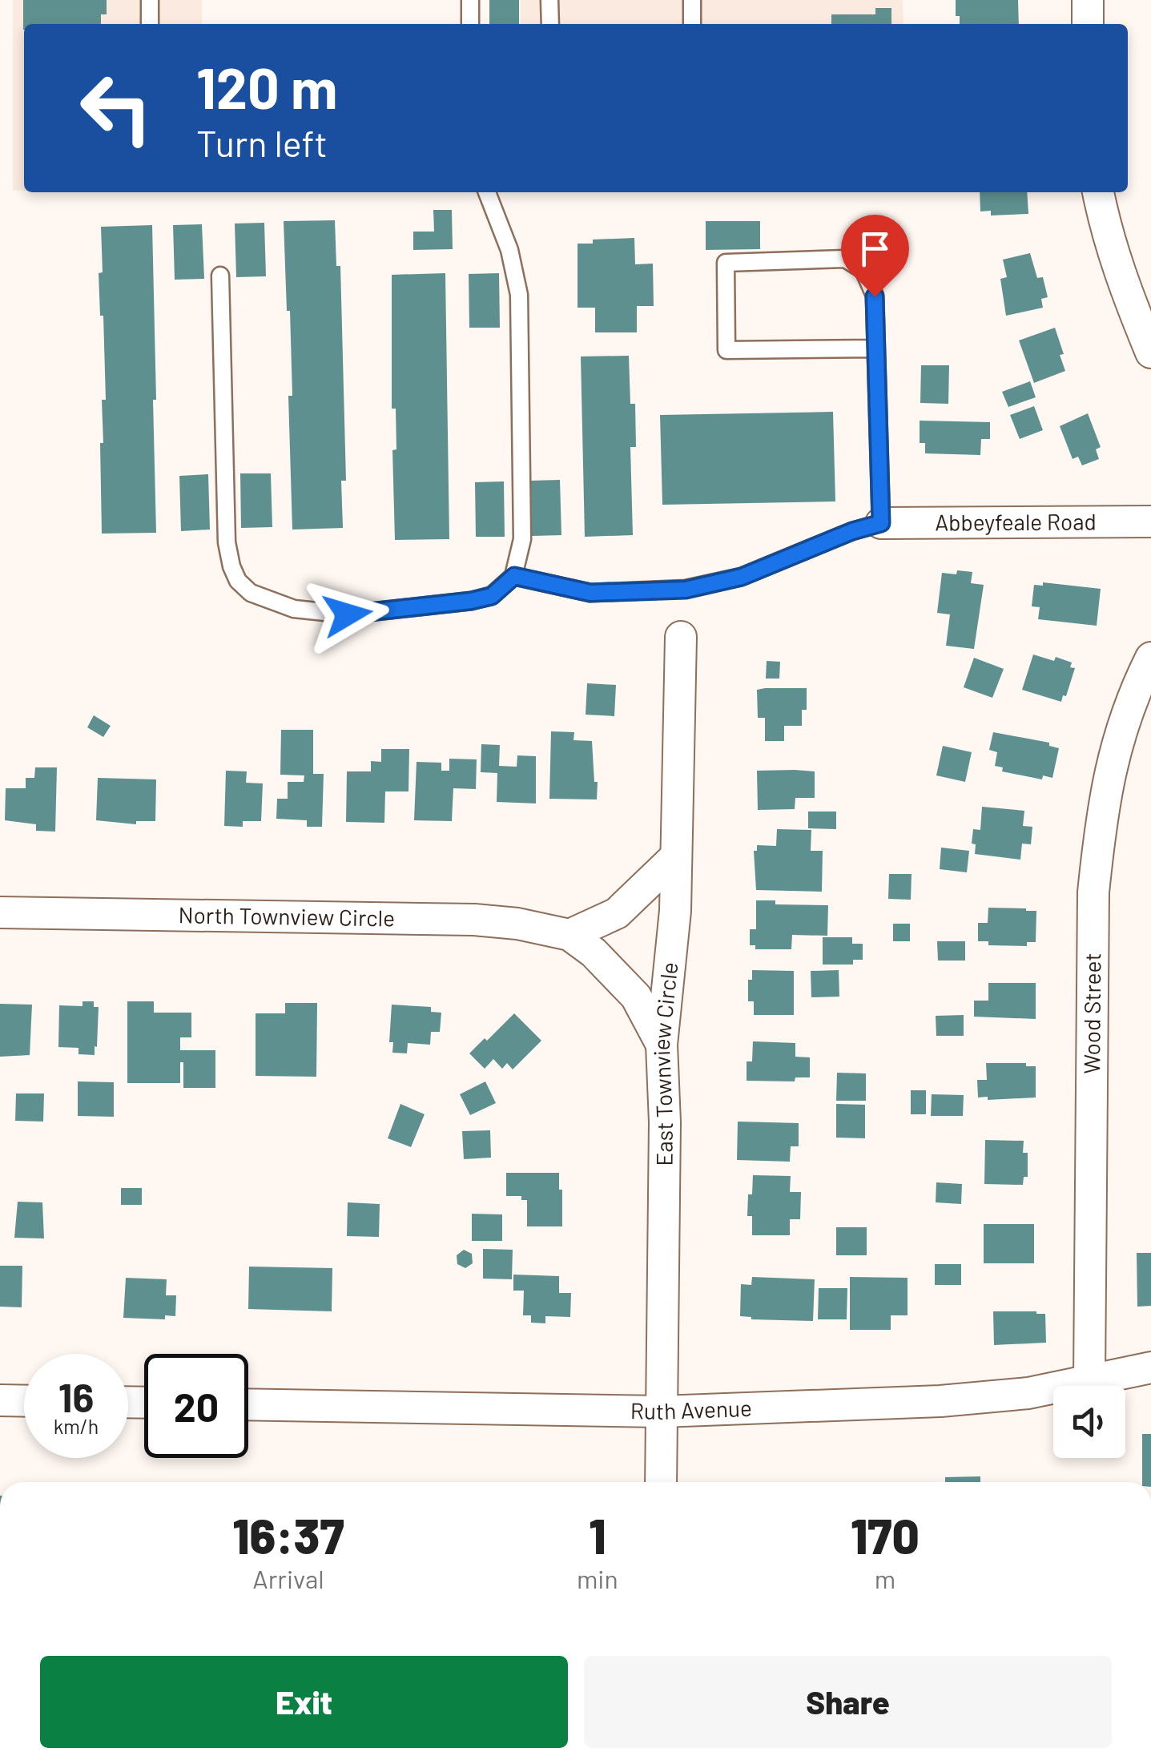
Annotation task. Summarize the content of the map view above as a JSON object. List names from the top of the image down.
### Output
{
  "streets": {
    "street": [
      "Abbeyfeale Road",
      "North Townview Circle",
      "Wood Street",
      "East Townview Circle",
      "Ruth Avenue"
    ]
  },
  "crossings": [
    ["North Townview Circle", "East Townview Circle"],
    ["Wood Street", "Ruth Avenue"],
    ["East Townview Circle", "Ruth Avenue"]
  ],
  "page": {
    "turn": ["120 m", "Turn left"],
    "speed": "16 km/h",
    "limit": "20",
    "eta": [
      "16:37",
      "Arrival",
      "1",
      "min",
      "170",
      "m"
    ],
    "buttons": ["Exit", "Share"]
  }
}
